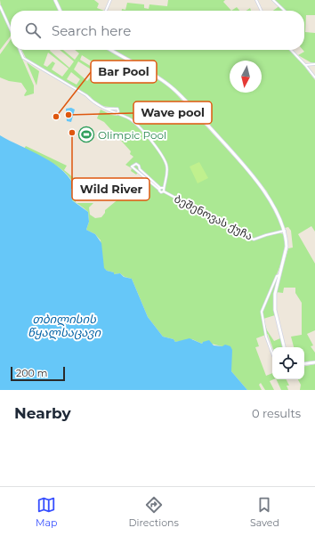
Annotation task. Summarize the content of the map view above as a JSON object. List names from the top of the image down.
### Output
{
  "streets": {
    "street": ["ბეშენოვას ქუჩა"]
  },
  "water": ["თბილისის წყალსაცავი"],
  "places": {
    "other": ["Wave pool", "Bar Pool", "Wild River"],
    "sports": ["Olimpic Pool"]
  },
  "scale_bar": "200 m",
  "north": "bottom",
  "page": {
    "search": "Search here",
    "scale": "200 m",
    "heading": ["Nearby", "0 results"],
    "nav": ["Map", "Directions", "Saved"]
  }
}
